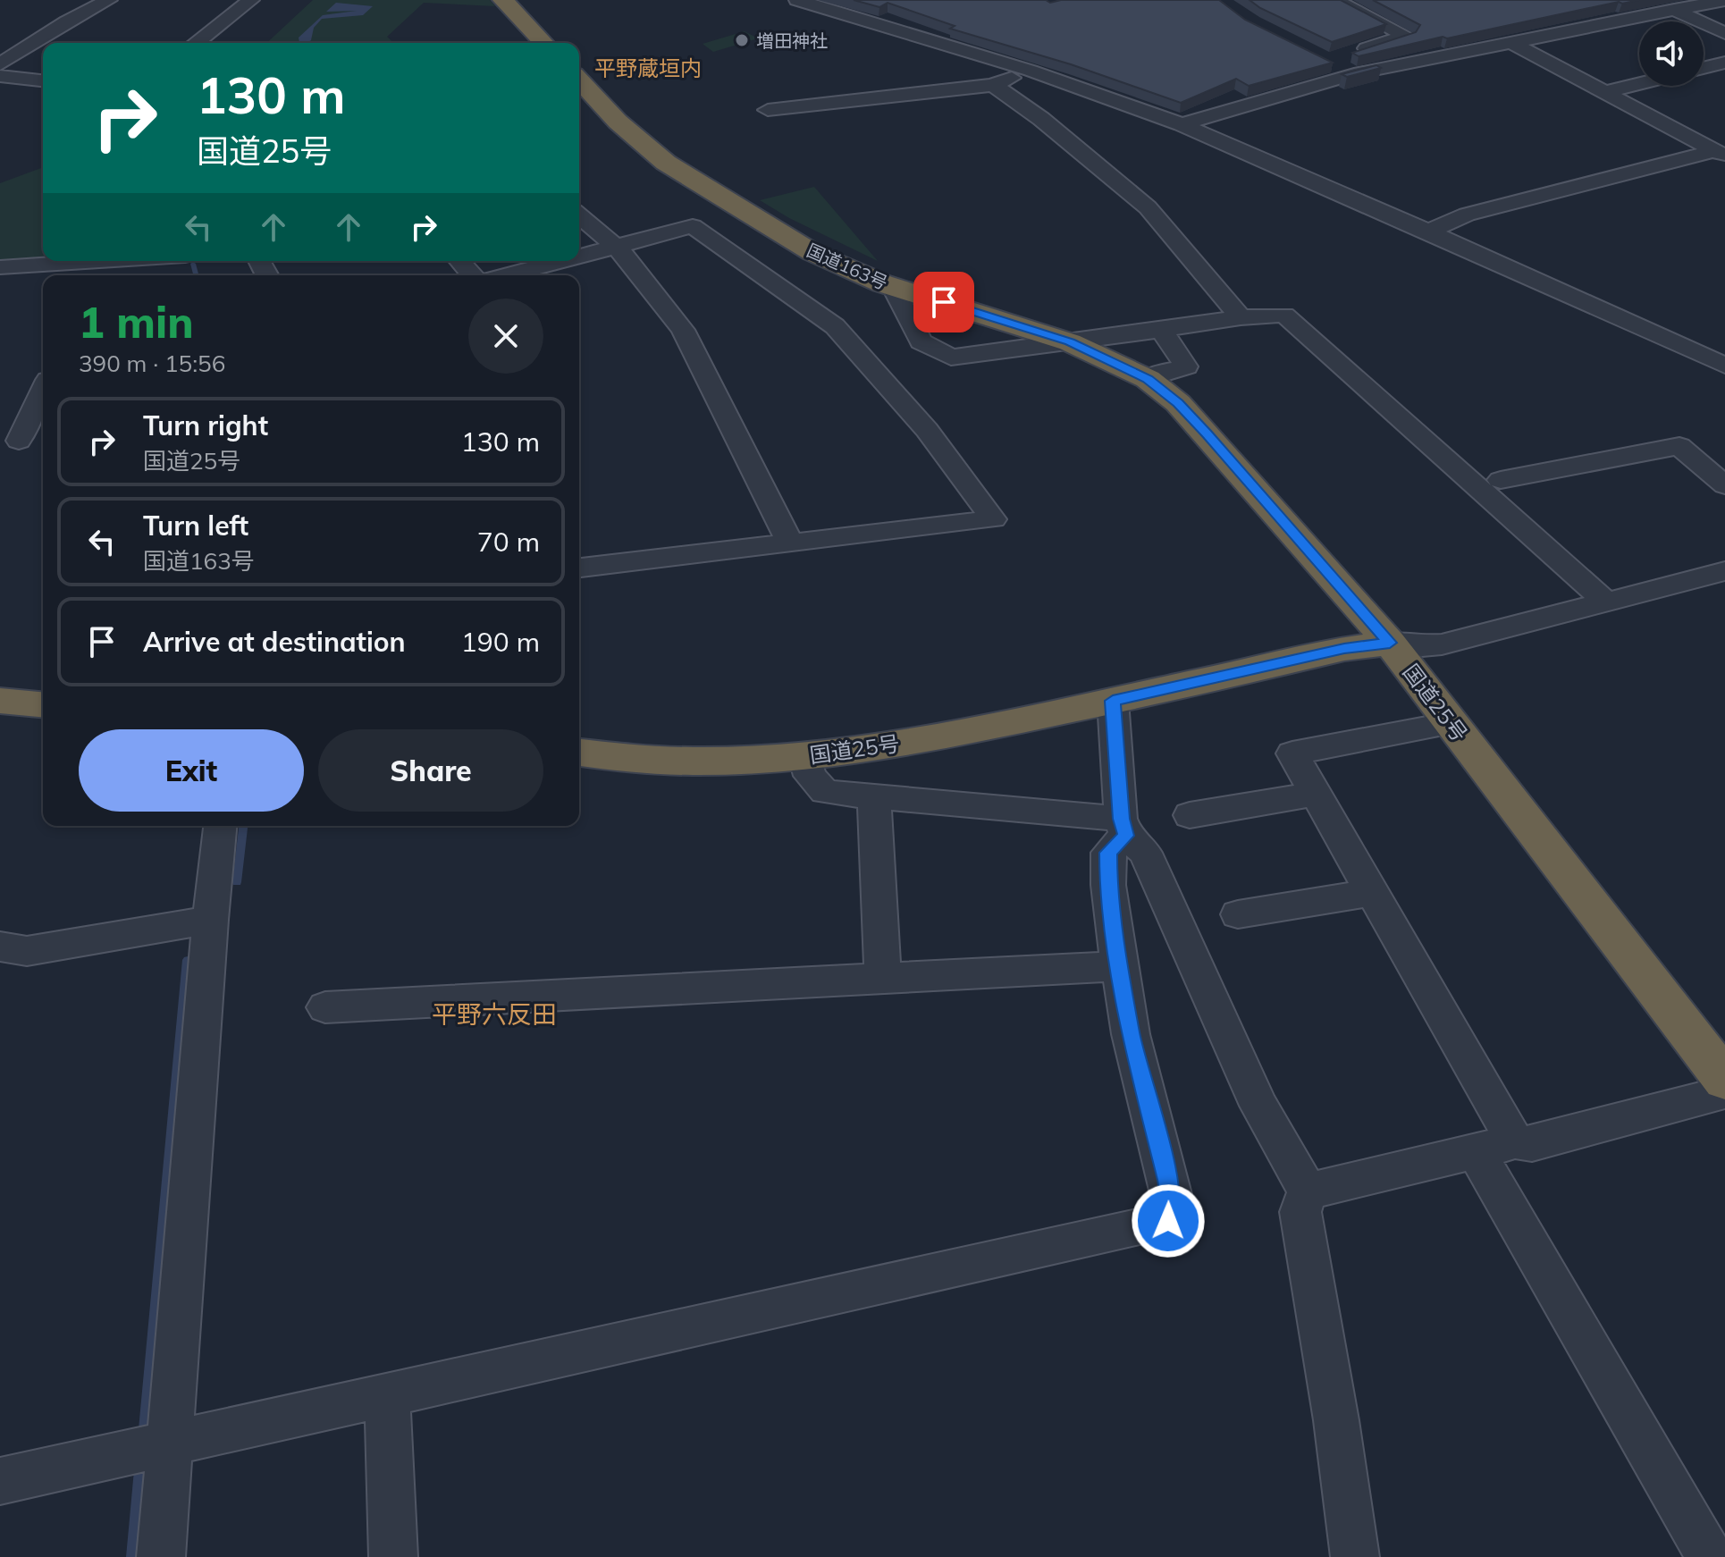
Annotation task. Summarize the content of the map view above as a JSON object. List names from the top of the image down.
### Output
{
  "streets": {
    "highway": ["国道163号", "国道25号"]
  },
  "crossings": [
    ["国道163号", "国道25号"]
  ],
  "districts": ["平野蔵垣内", "平野六反田"],
  "places": ["増田神社"],
  "page": {
    "turn": ["130 m", "国道25号"],
    "heading": ["1 min", "390 m · 15:56"],
    "list": [
      {
        "name": "Turn right",
        "note": "国道25号",
        "value": "130 m"
      },
      {
        "name": "Turn left",
        "note": "国道163号",
        "value": "70 m"
      },
      {
        "name": "Arrive at destination",
        "value": "190 m"
      }
    ],
    "buttons": ["Exit", "Share"]
  }
}
